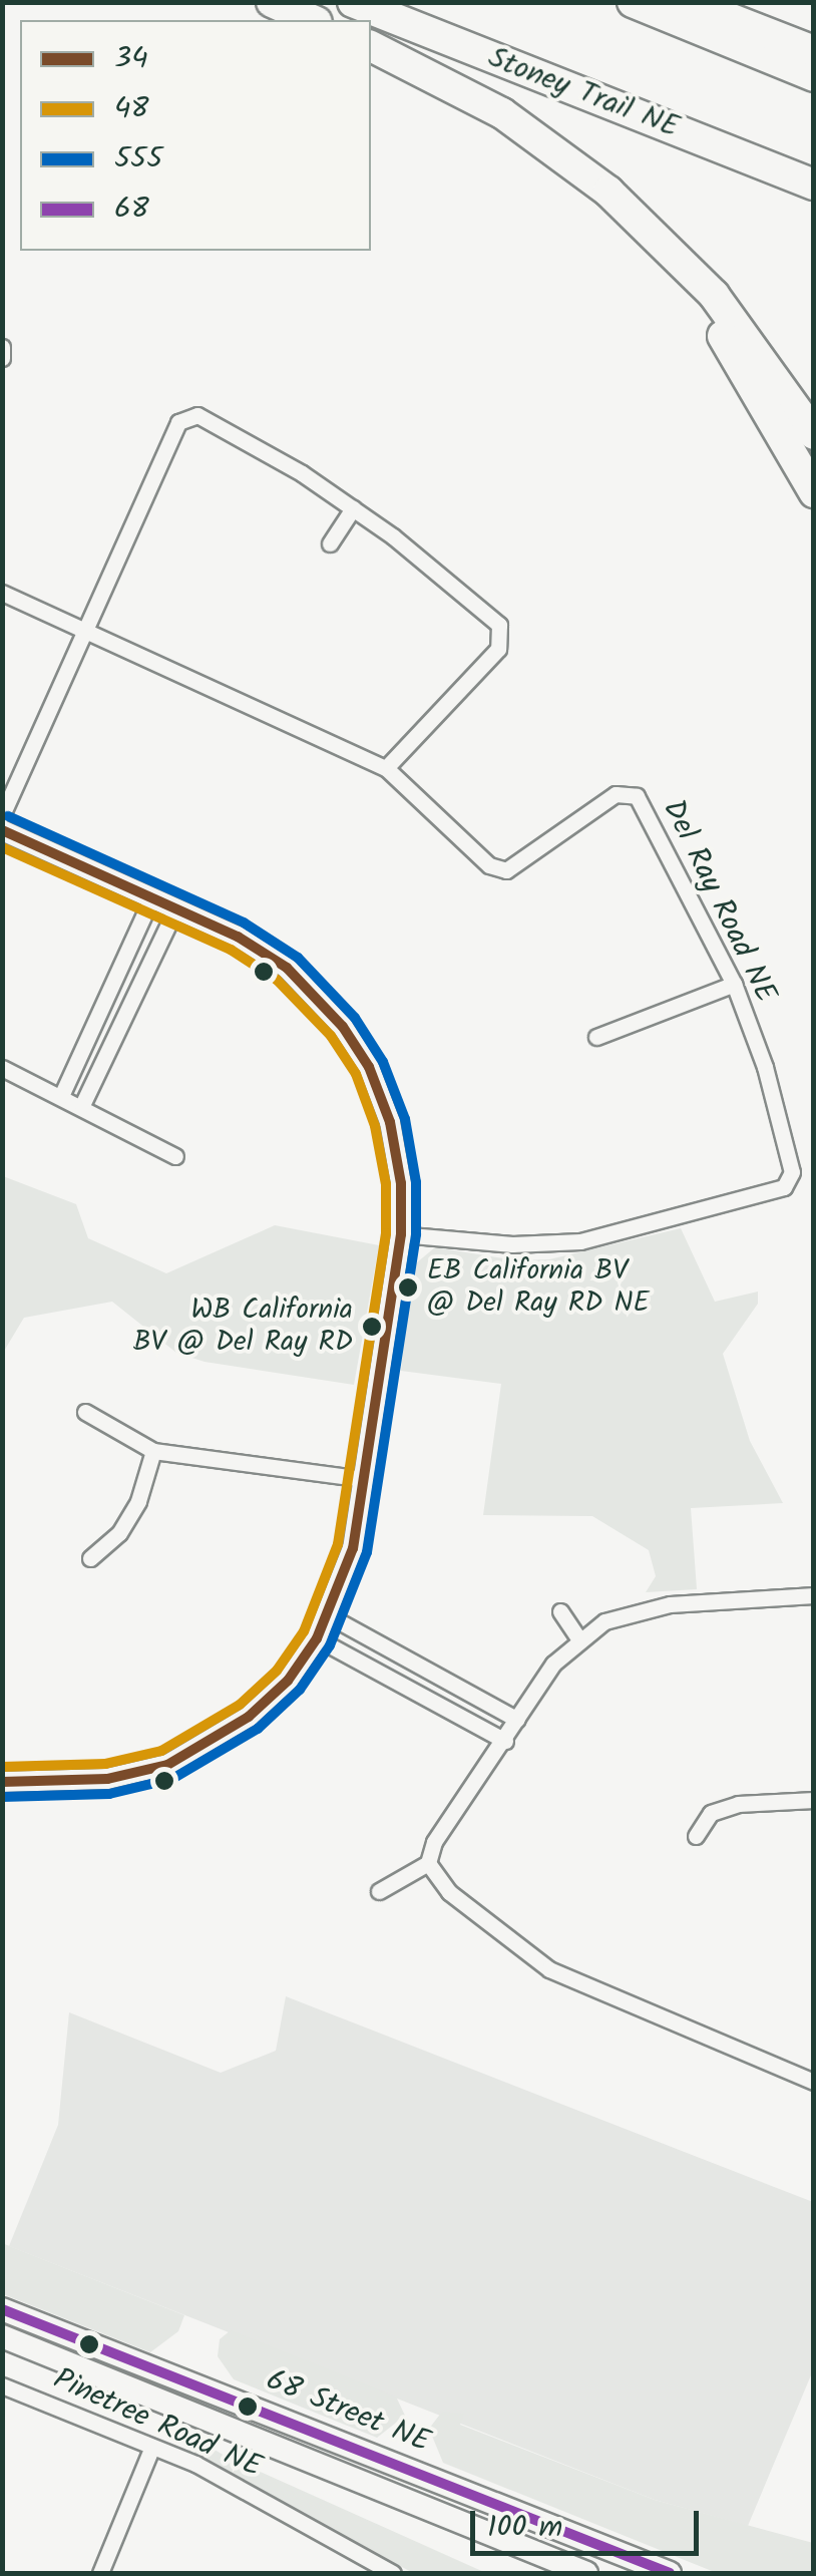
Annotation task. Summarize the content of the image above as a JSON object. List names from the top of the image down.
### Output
{
  "streets": {
    "highway": ["Stoney Trail NE"],
    "main road": ["68 Street NE"],
    "street": ["Del Ray Road NE", "Pinetree Road NE"]
  },
  "places": ["EB California BV @ Del Ray RD NE", "WB California BV @ Del Ray RD"],
  "lines": [
    "transit line 555",
    "transit line 34",
    "transit line 48",
    "transit line 68"
  ],
  "legend": [
    "34",
    "48",
    "555",
    "68"
  ],
  "scale_bar": "100 m"
}
